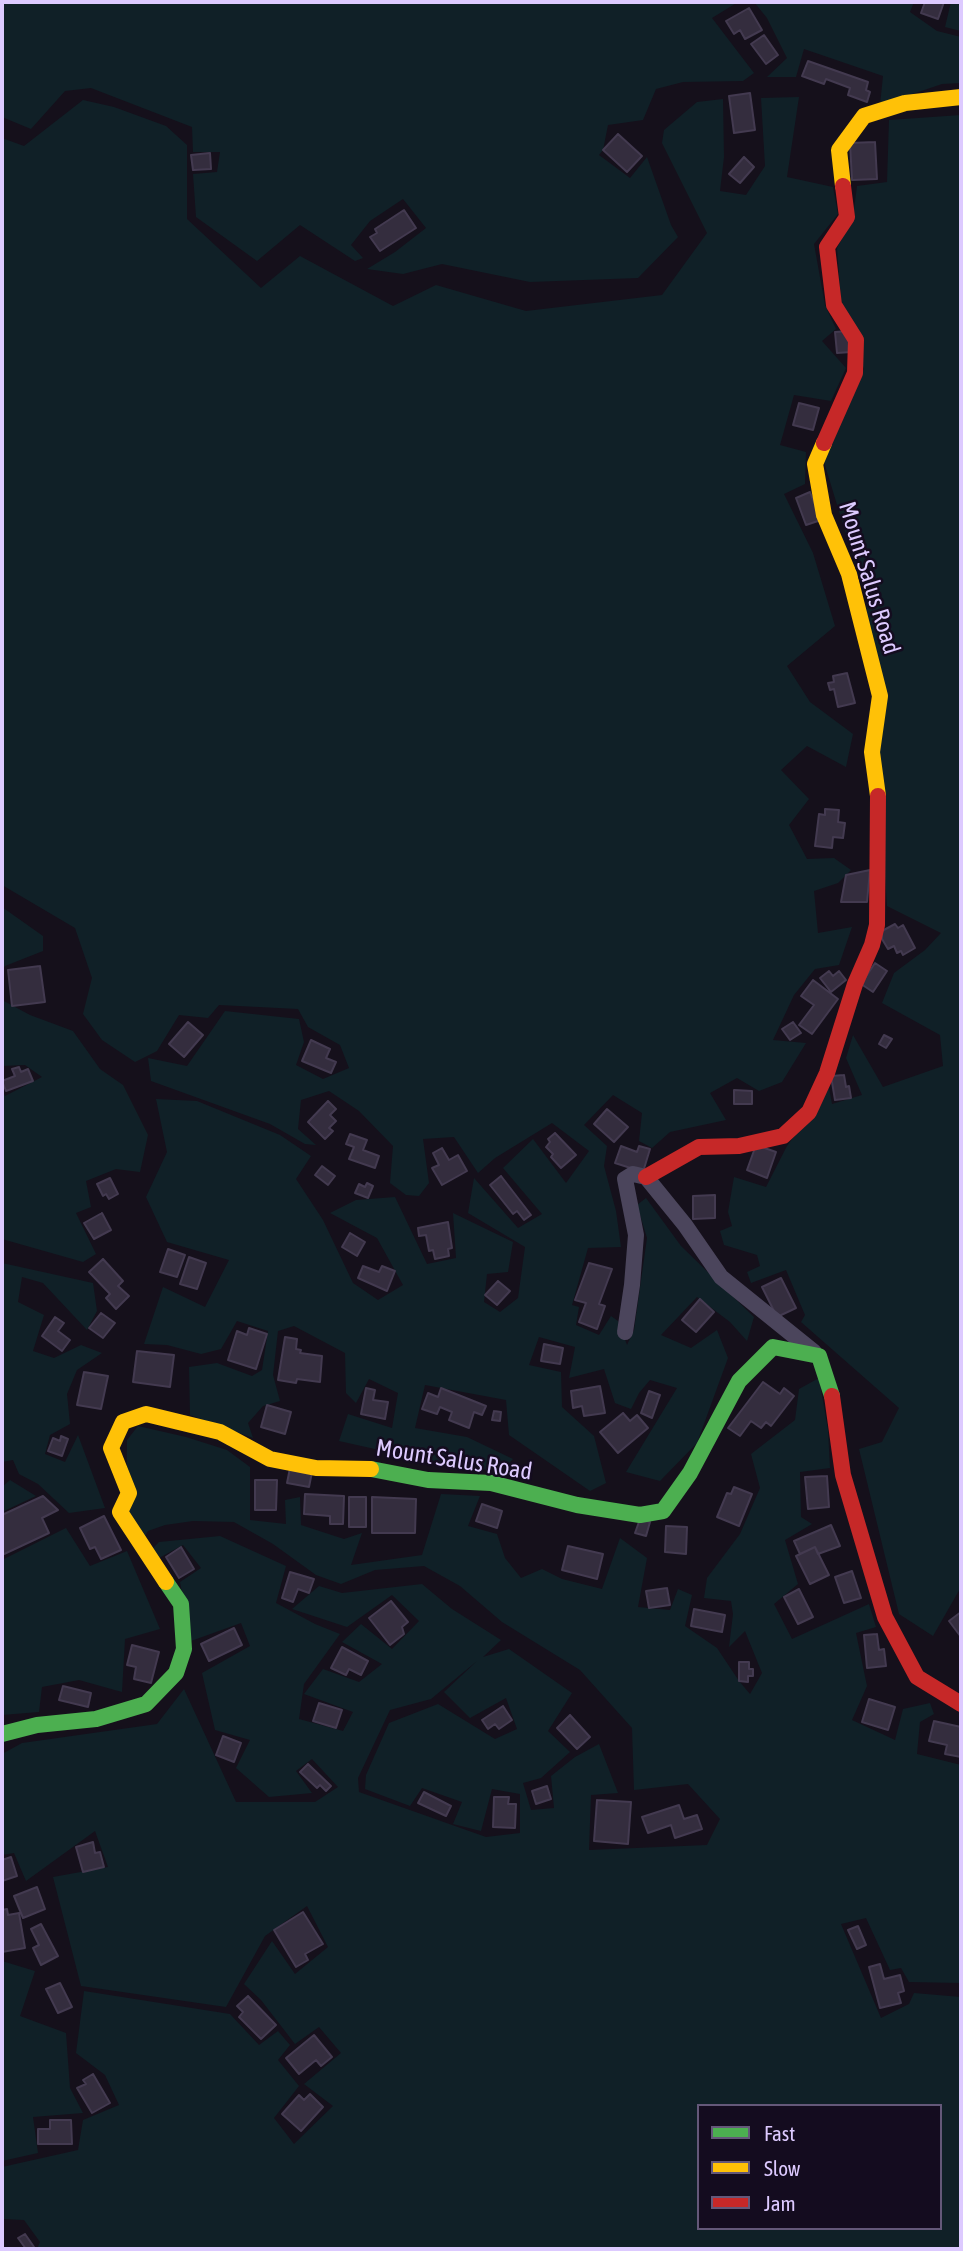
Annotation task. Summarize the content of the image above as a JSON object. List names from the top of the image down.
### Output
{
  "streets": {
    "street": ["Mount Salus Road"]
  },
  "legend": ["Fast", "Slow", "Jam"]
}
